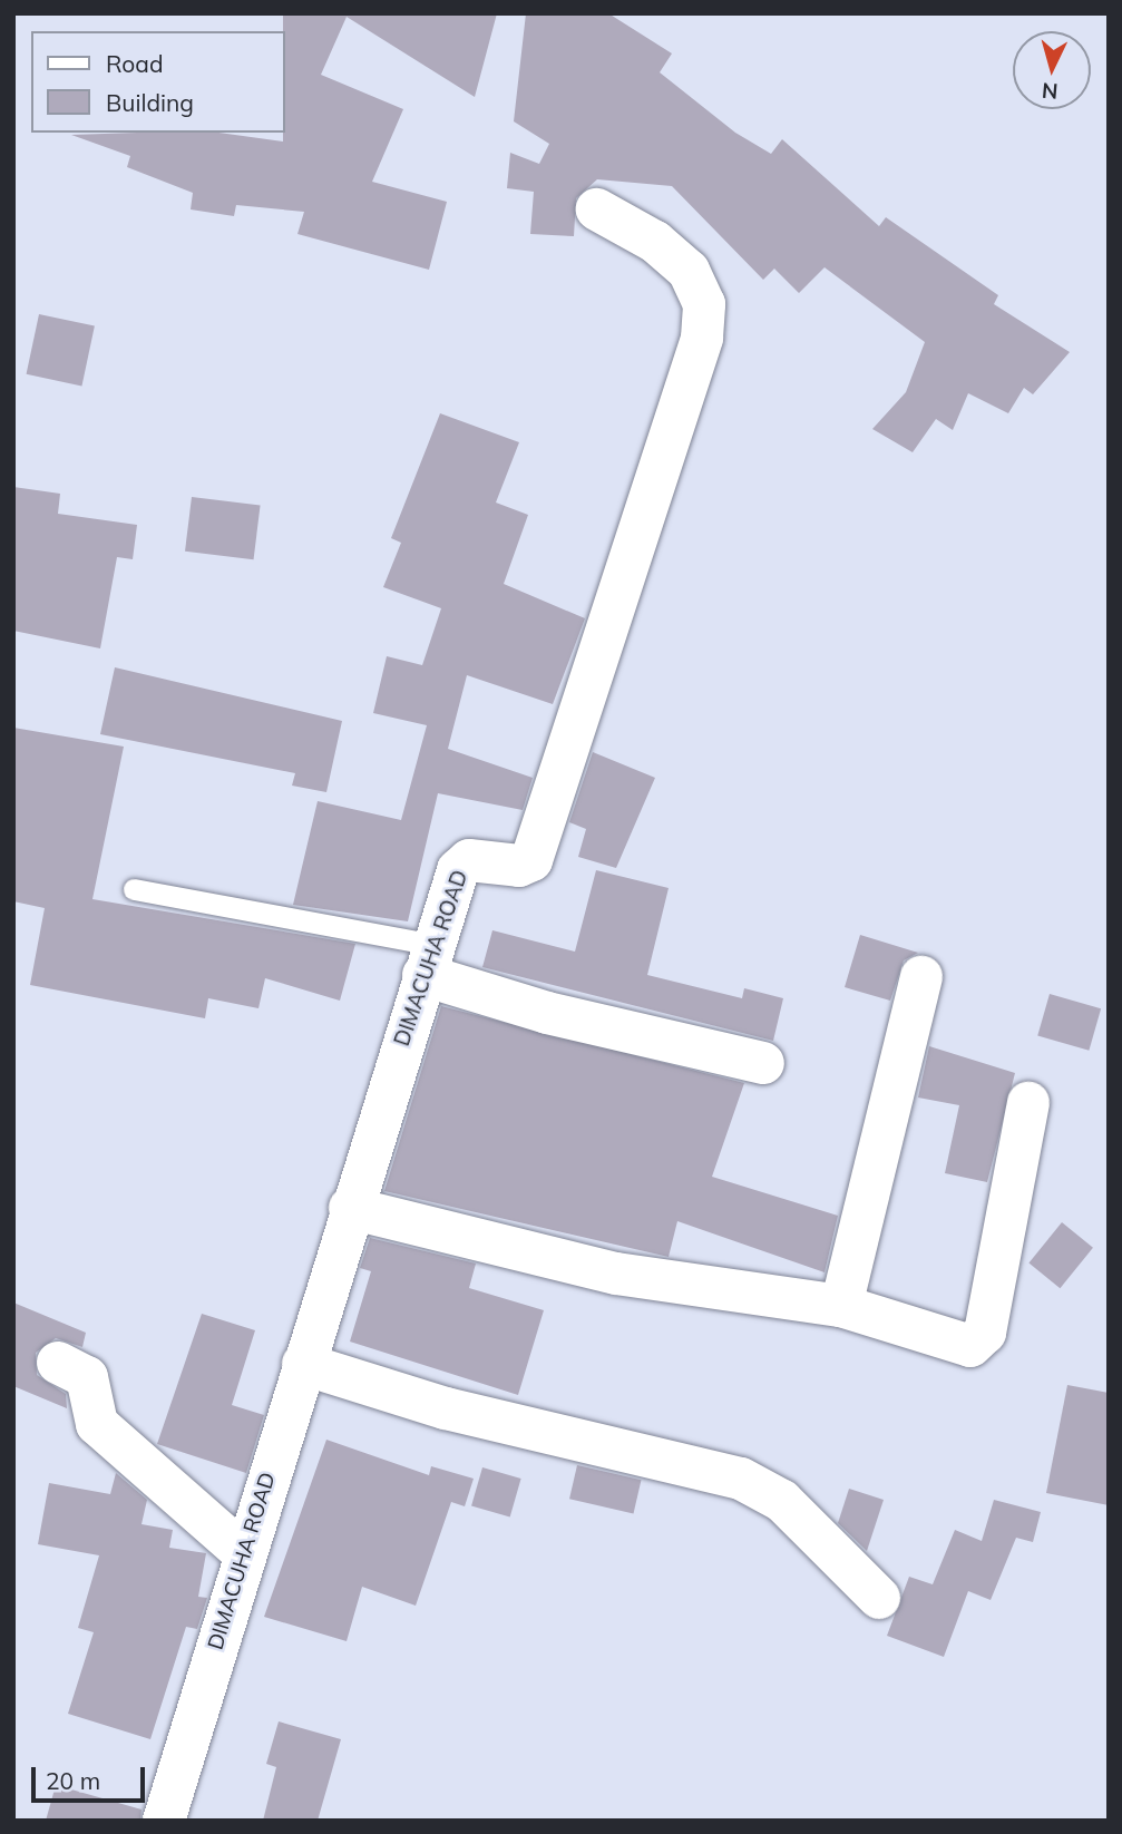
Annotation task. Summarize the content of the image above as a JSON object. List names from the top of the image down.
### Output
{
  "streets": {
    "street": ["DIMACUHA ROAD"]
  },
  "legend": ["Road", "Building"],
  "scale_bar": "20 m",
  "north": "bottom"
}
